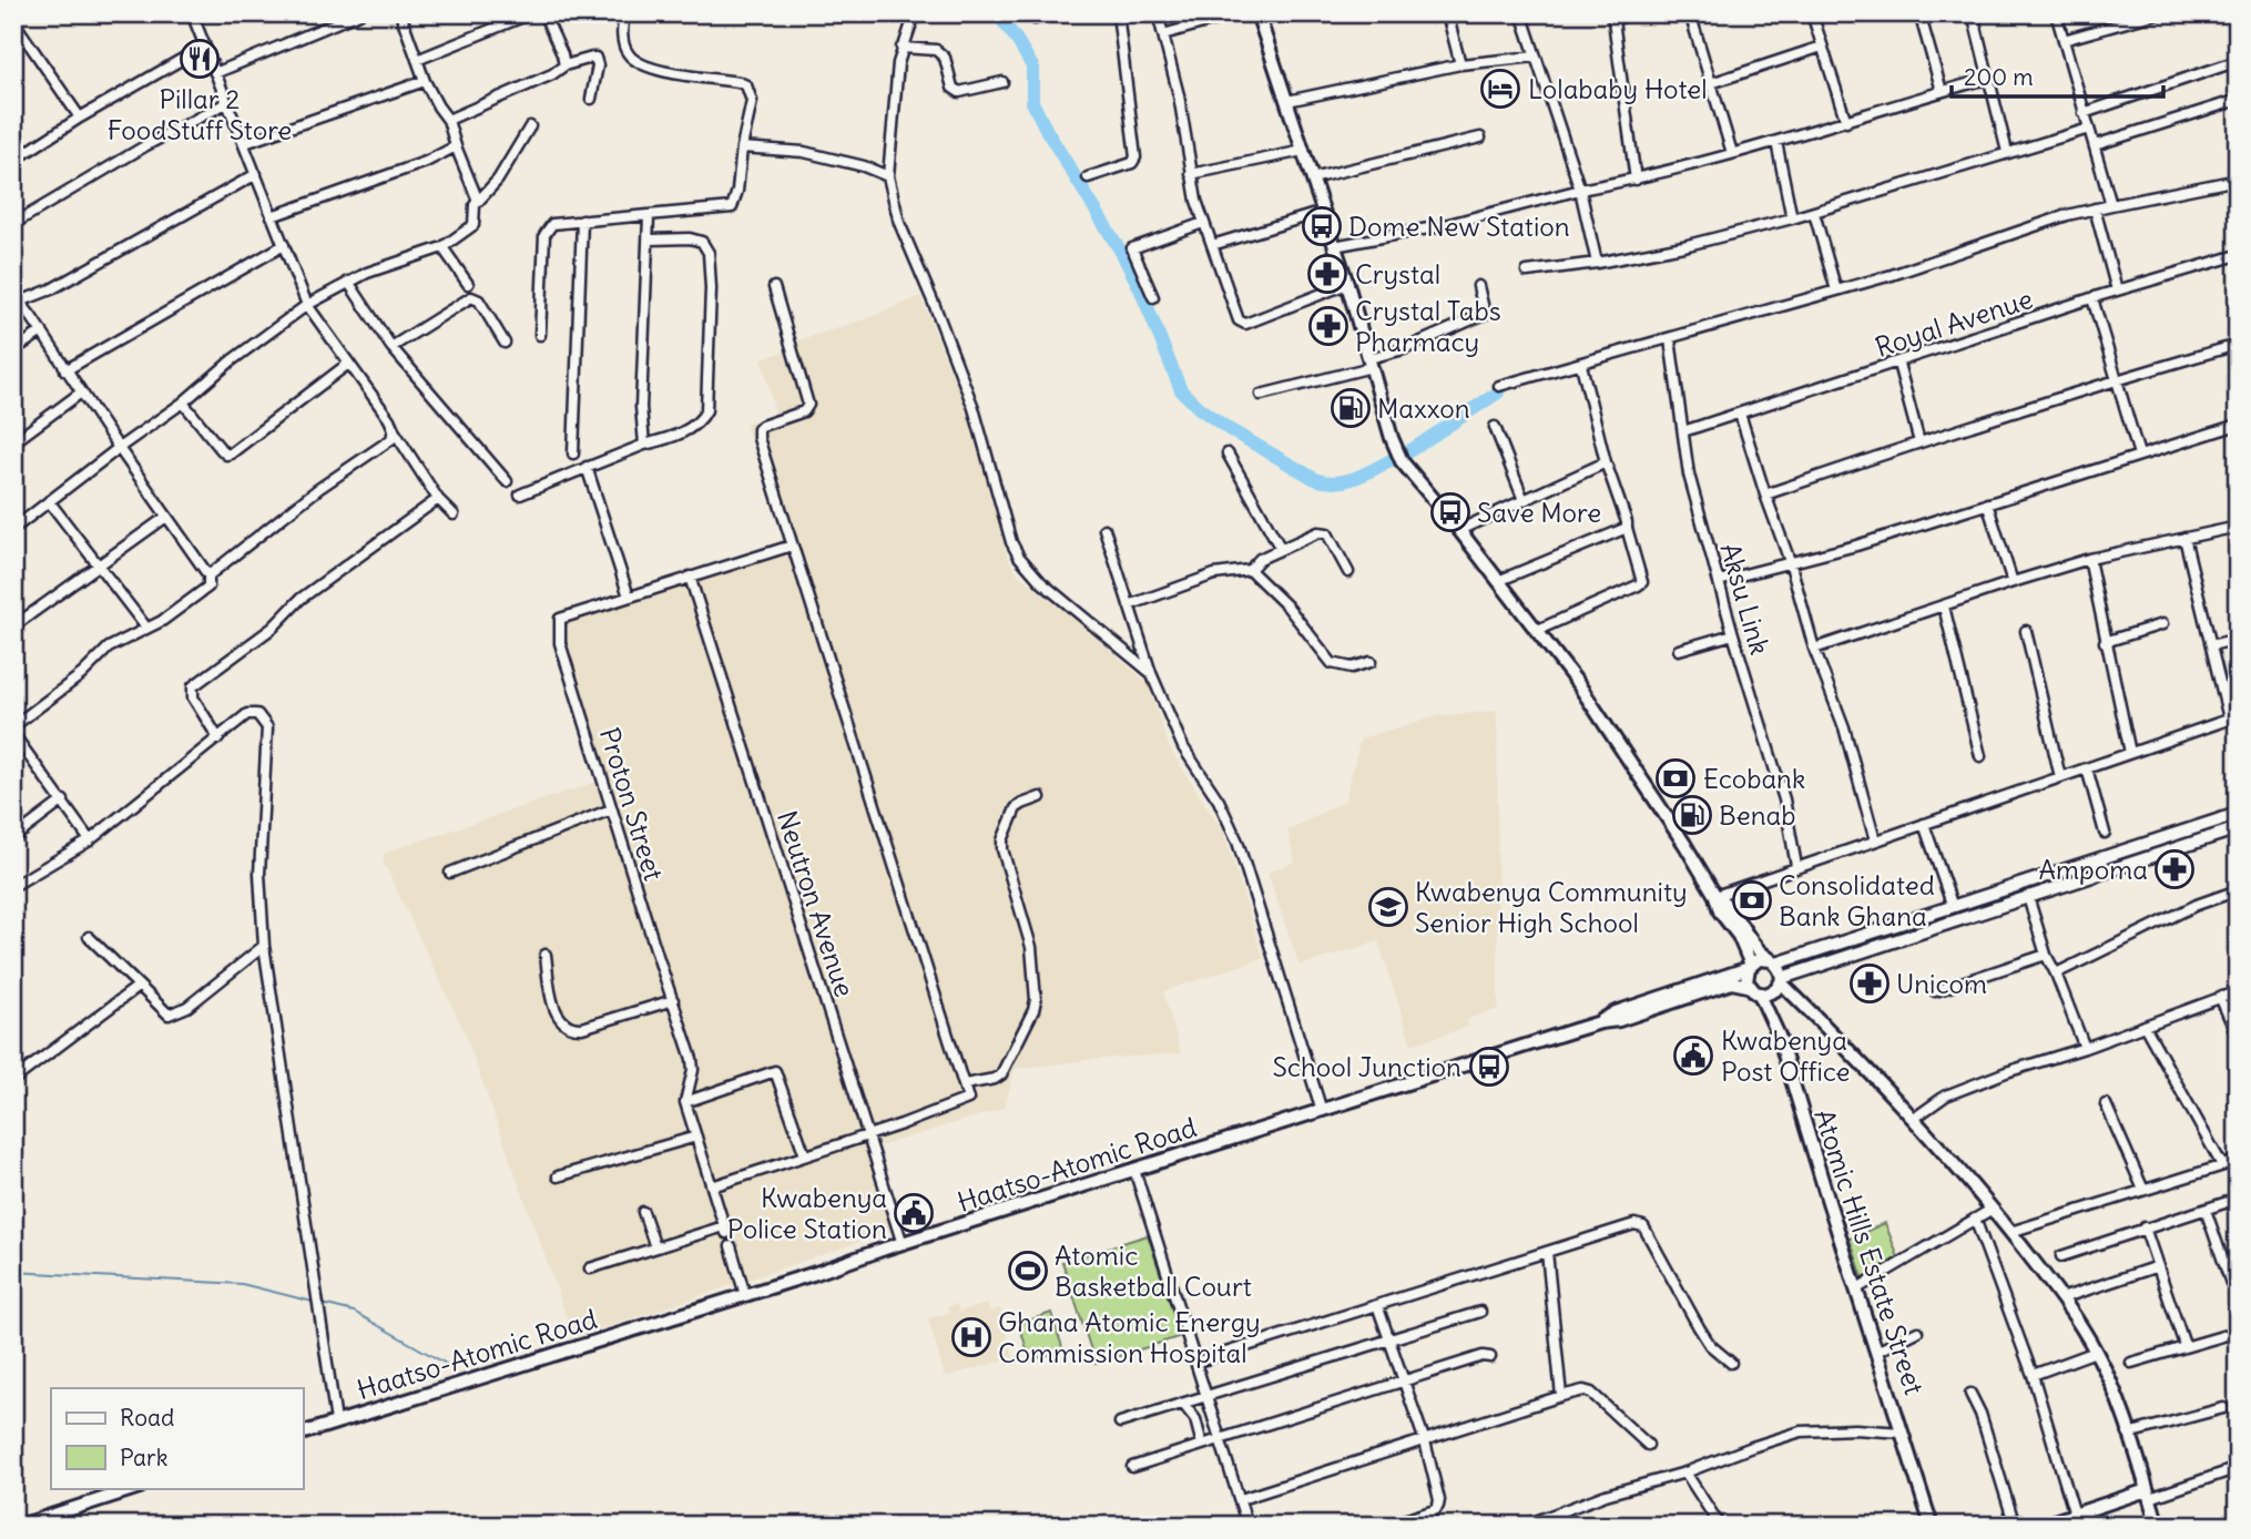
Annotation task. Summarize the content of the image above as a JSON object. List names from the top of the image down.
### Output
{
  "streets": {
    "main road": ["Haatso-Atomic Road", "Atomic Hills Estate Street"],
    "street": [
      "Royal Avenue",
      "Aksu Link",
      "Proton Street",
      "Neutron Avenue"
    ]
  },
  "crossings": [
    ["Royal Avenue", "Aksu Link"],
    ["Proton Street", "Neutron Avenue"],
    ["Neutron Avenue", "Haatso-Atomic Road"]
  ],
  "places": {
    "restaurant": ["Pillar 2 FoodStuff Store"],
    "hotel": ["Lolababy Hotel"],
    "bus stop": ["Dome New Station", "Save More", "School Junction"],
    "pharmacy": [
      "Crystal",
      "Crystal Tabs Pharmacy",
      "Ampoma",
      "Unicom"
    ],
    "fuel station": ["Maxxon", "Benab"],
    "bank": ["Ecobank", "Consolidated Bank Ghana"],
    "school or university": ["Kwabenya Community Senior High School"],
    "public building": ["Kwabenya Post Office", "Kwabenya Police Station"],
    "sports": ["Atomic Basketball Court"],
    "hospital": ["Ghana Atomic Energy Commission Hospital"]
  },
  "legend": ["Road", "Park"],
  "scale_bar": "200 m"
}
